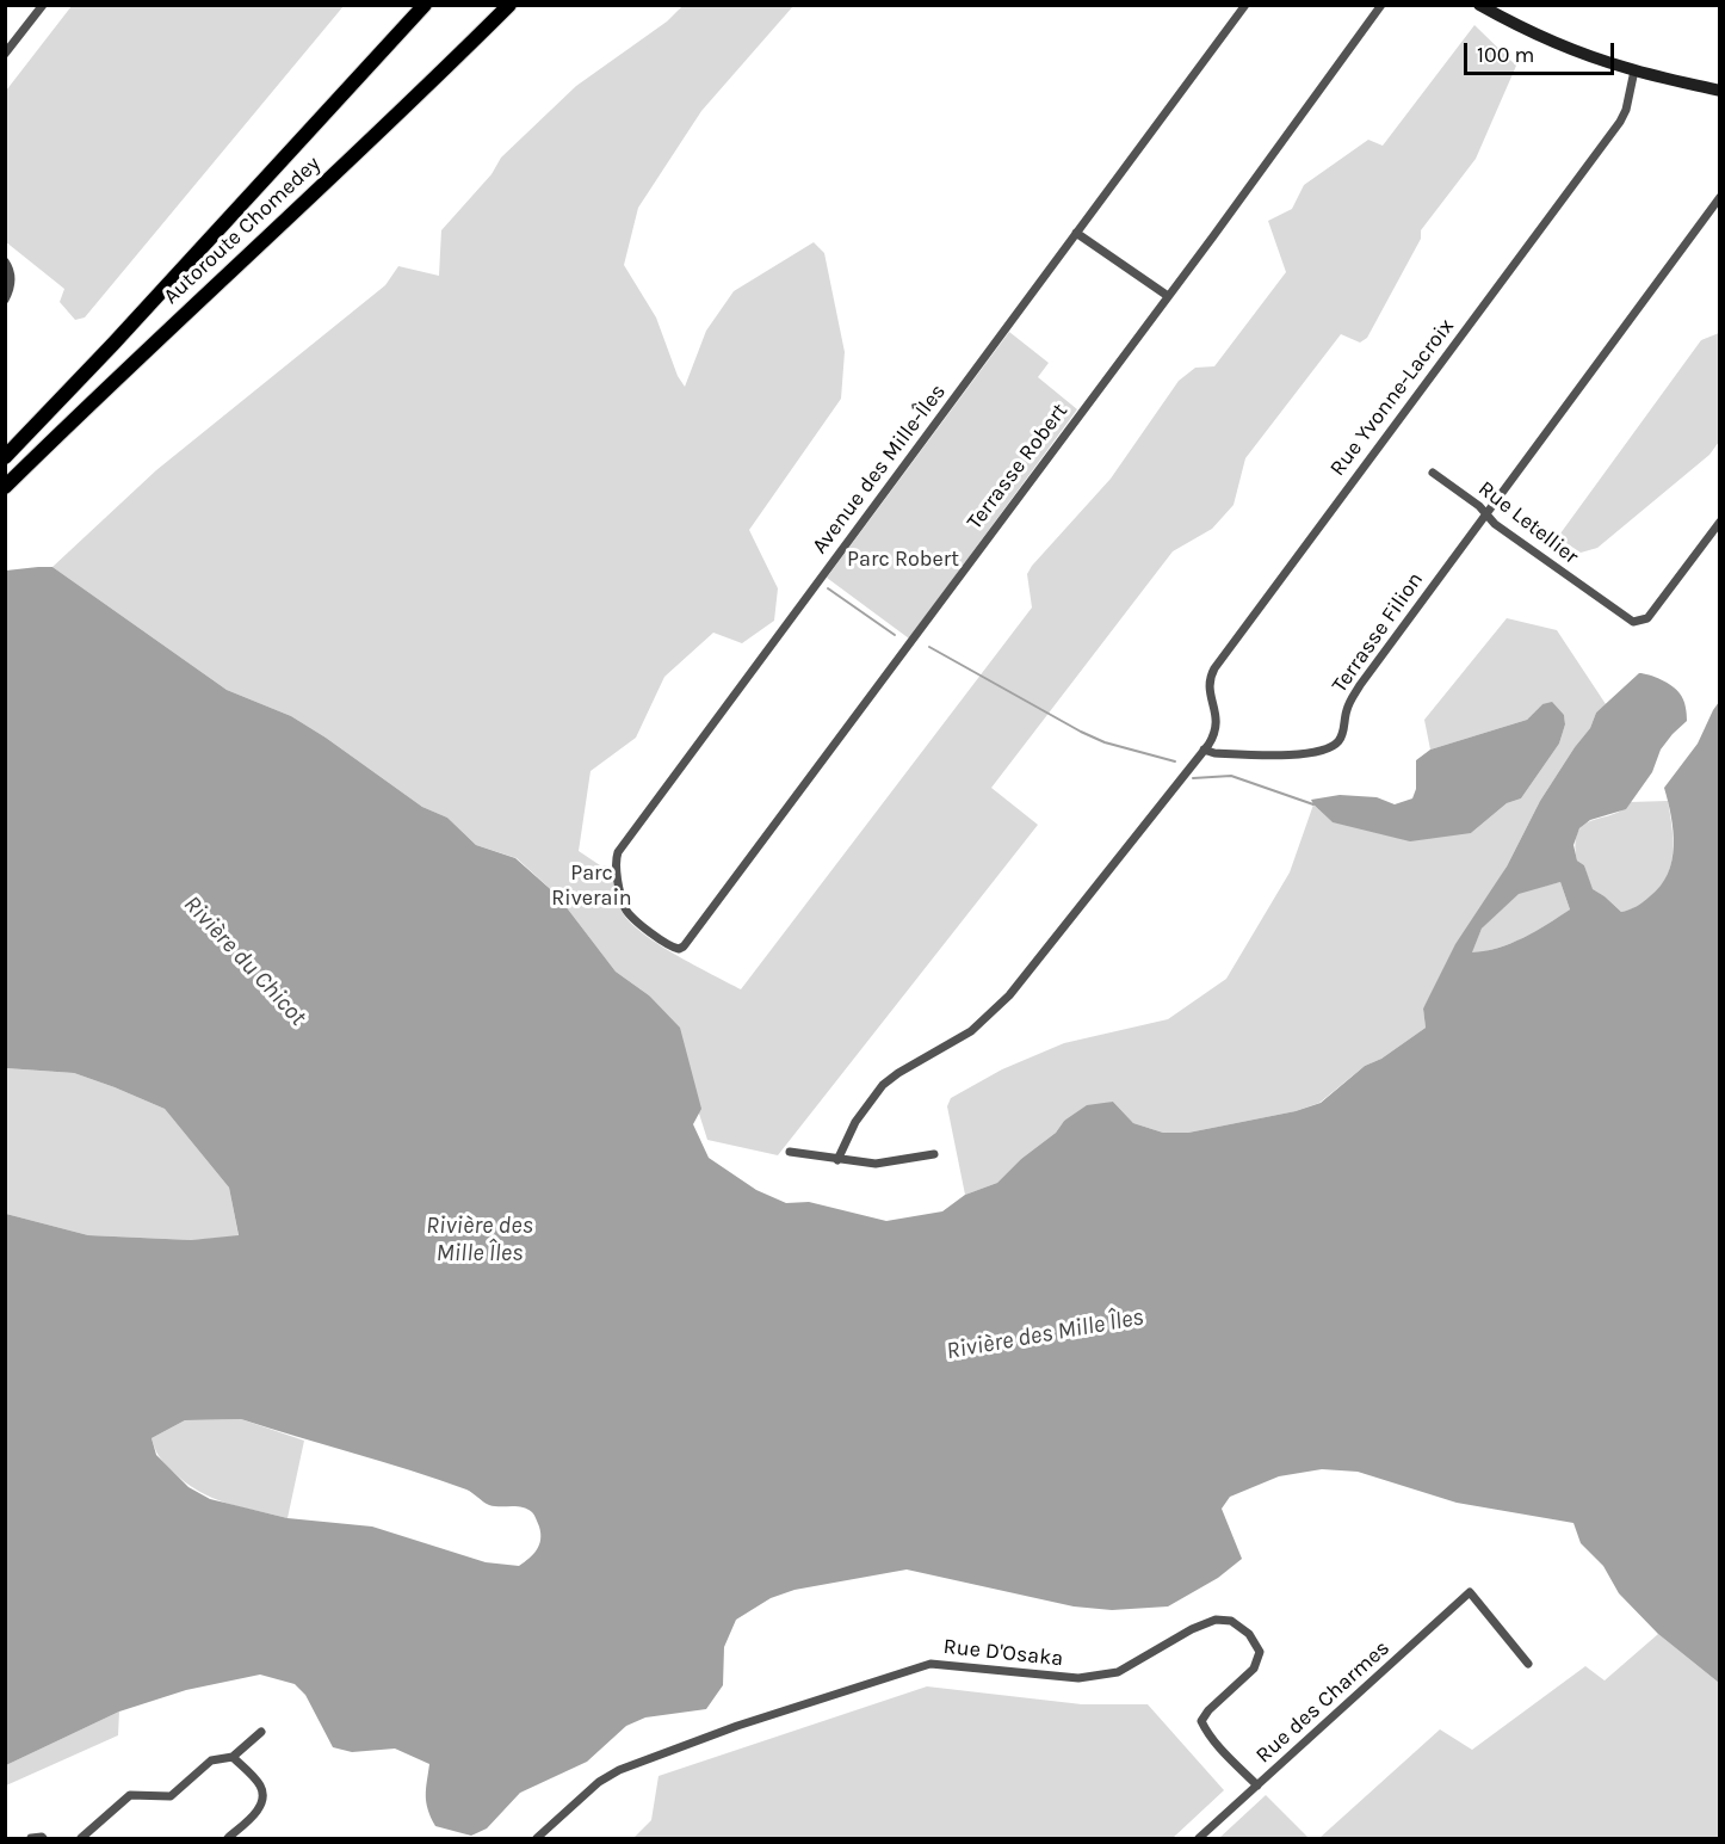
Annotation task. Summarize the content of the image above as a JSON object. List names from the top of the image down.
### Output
{
  "streets": {
    "highway": ["Autoroute Chomedey"],
    "street": [
      "Rue Yvonne-Lacroix",
      "Terrasse Robert",
      "Avenue des Mille-Îles",
      "Rue Letellier",
      "Terrasse Filion",
      "Rue D'Osaka",
      "Rue des Charmes"
    ]
  },
  "crossings": [
    ["Rue Yvonne-Lacroix", "Terrasse Filion"],
    ["Terrasse Robert", "Avenue des Mille-Îles"],
    ["Rue Letellier", "Terrasse Filion"],
    ["Rue D'Osaka", "Rue des Charmes"]
  ],
  "water": ["Rivière du Chicot", "Rivière des Mille Îles"],
  "parks": ["Parc Robert", "Parc Riverain"],
  "scale_bar": "100 m"
}
